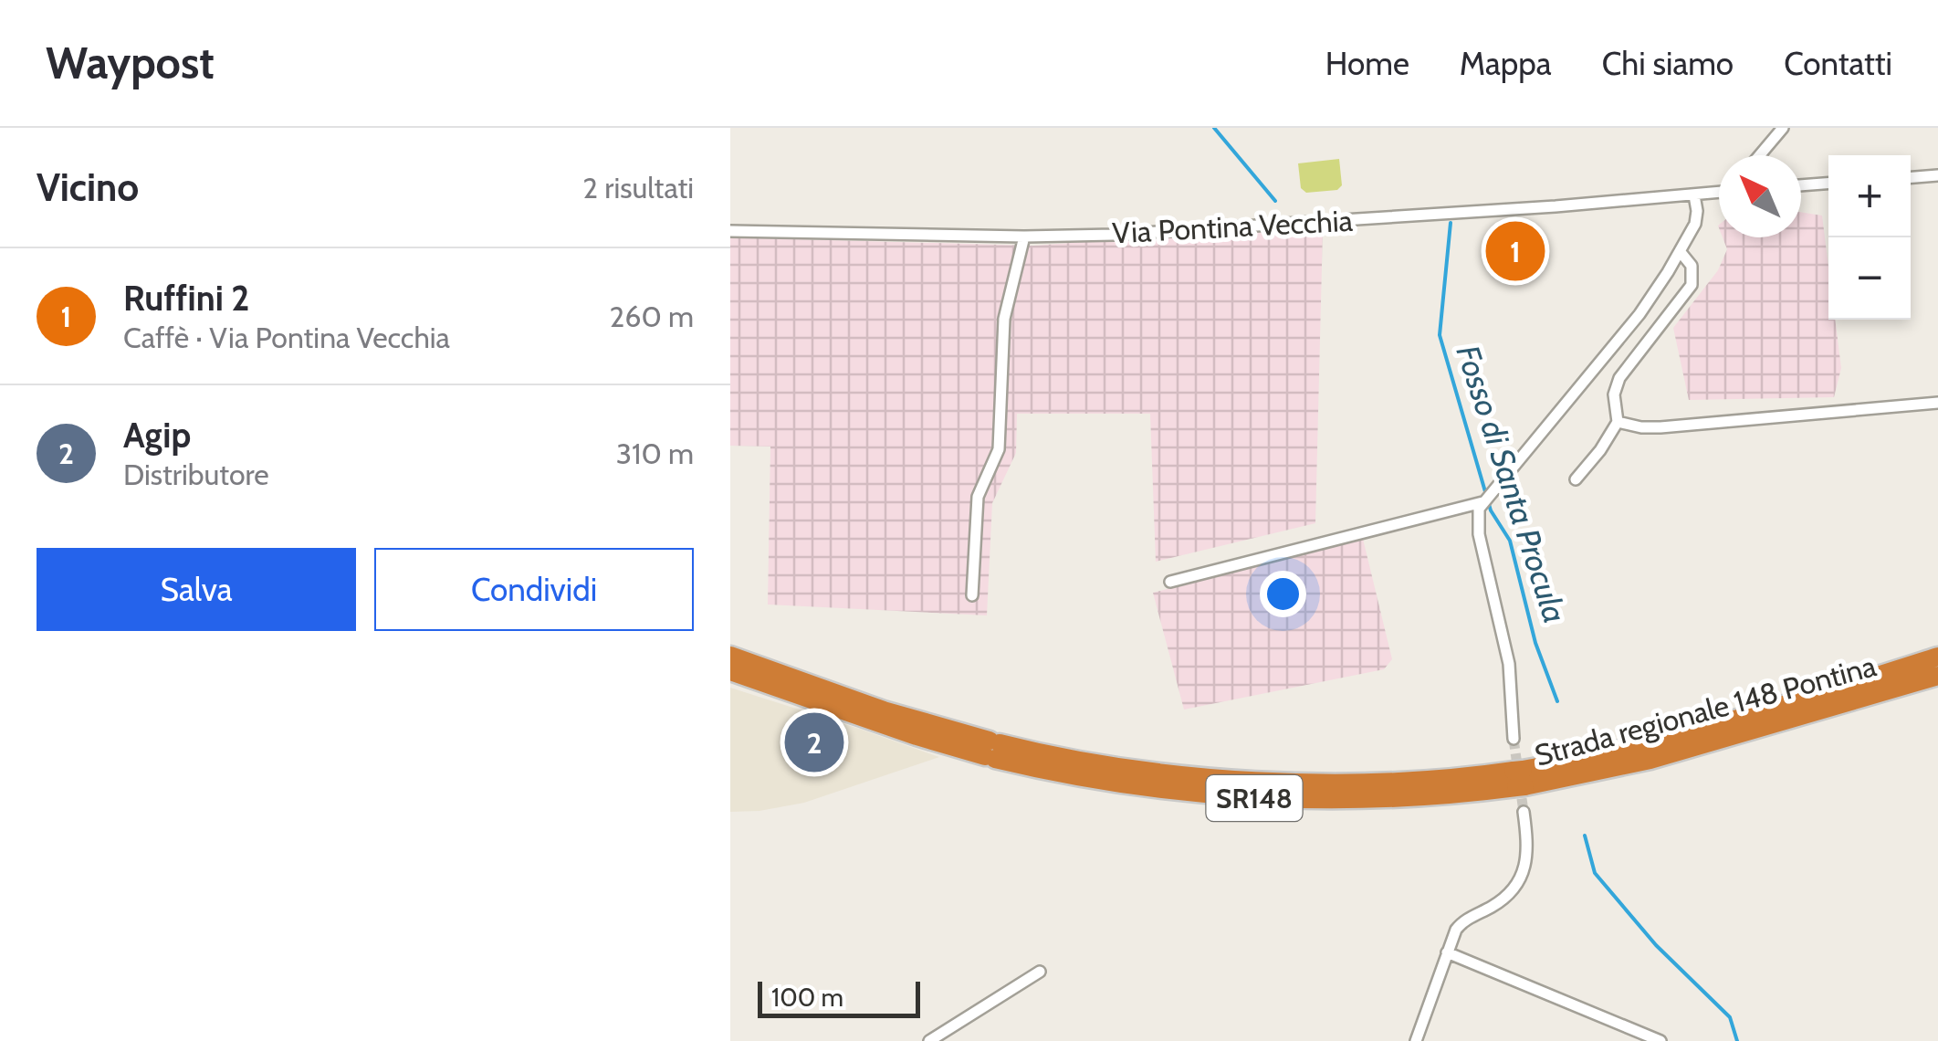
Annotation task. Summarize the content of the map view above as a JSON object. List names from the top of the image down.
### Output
{
  "streets": {
    "highway": ["Strada regionale 148 Pontina", "SR148"],
    "street": ["Via Pontina Vecchia"]
  },
  "water": ["Fosso di Santa Procula"],
  "scale_bar": "100 m",
  "north": "top left",
  "page": {
    "header": "Waypost",
    "nav": [
      "Home",
      "Mappa",
      "Chi siamo",
      "Contatti"
    ],
    "heading": ["Vicino", "2 risultati"],
    "map_buttons": ["+", "−"],
    "pins": ["1", "2"],
    "list": [
      {
        "mark": "1",
        "name": "Ruffini 2",
        "note": "Caffè · Via Pontina Vecchia",
        "value": "260 m"
      },
      {
        "mark": "2",
        "name": "Agip",
        "note": "Distributore",
        "value": "310 m"
      }
    ],
    "buttons": ["Salva", "Condividi"],
    "scale": "100 m"
  }
}
